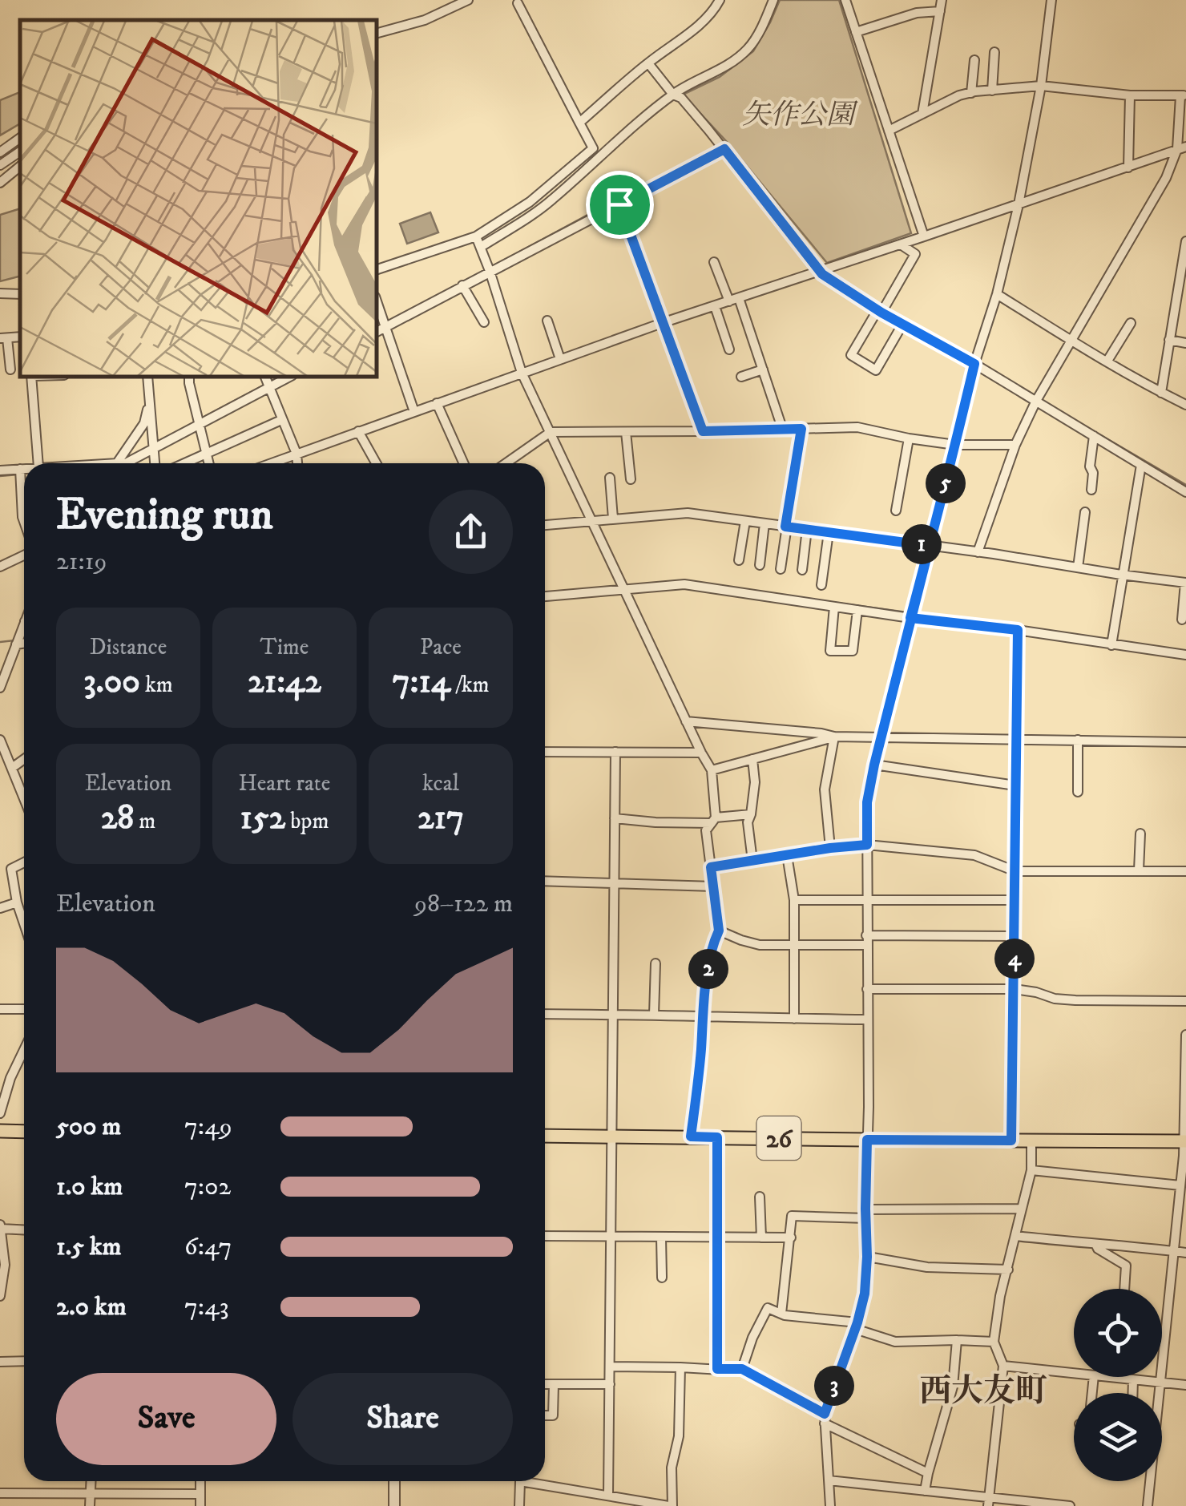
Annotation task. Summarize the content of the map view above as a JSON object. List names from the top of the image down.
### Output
{
  "streets": {
    "main road": ["26"]
  },
  "districts": ["西大友町"],
  "parks": ["矢作公園"],
  "page": {
    "pins": [
      "5",
      "1",
      "4",
      "2",
      "3"
    ],
    "heading": ["Evening run", "21:19"],
    "stats": [
      ["Distance", "3.00 km"],
      ["Time", "21:42"],
      ["Pace", "7:14 /km"],
      ["Elevation", "28 m"],
      ["Heart rate", "152 bpm"],
      ["kcal", "217"]
    ],
    "chart": ["Elevation", "98–122 m"],
    "list": [
      {
        "name": "500 m",
        "note": "7:49"
      },
      {
        "name": "1.0 km",
        "note": "7:02"
      },
      {
        "name": "1.5 km",
        "note": "6:47"
      },
      {
        "name": "2.0 km",
        "note": "7:43"
      }
    ],
    "buttons": ["Save", "Share"]
  }
}
